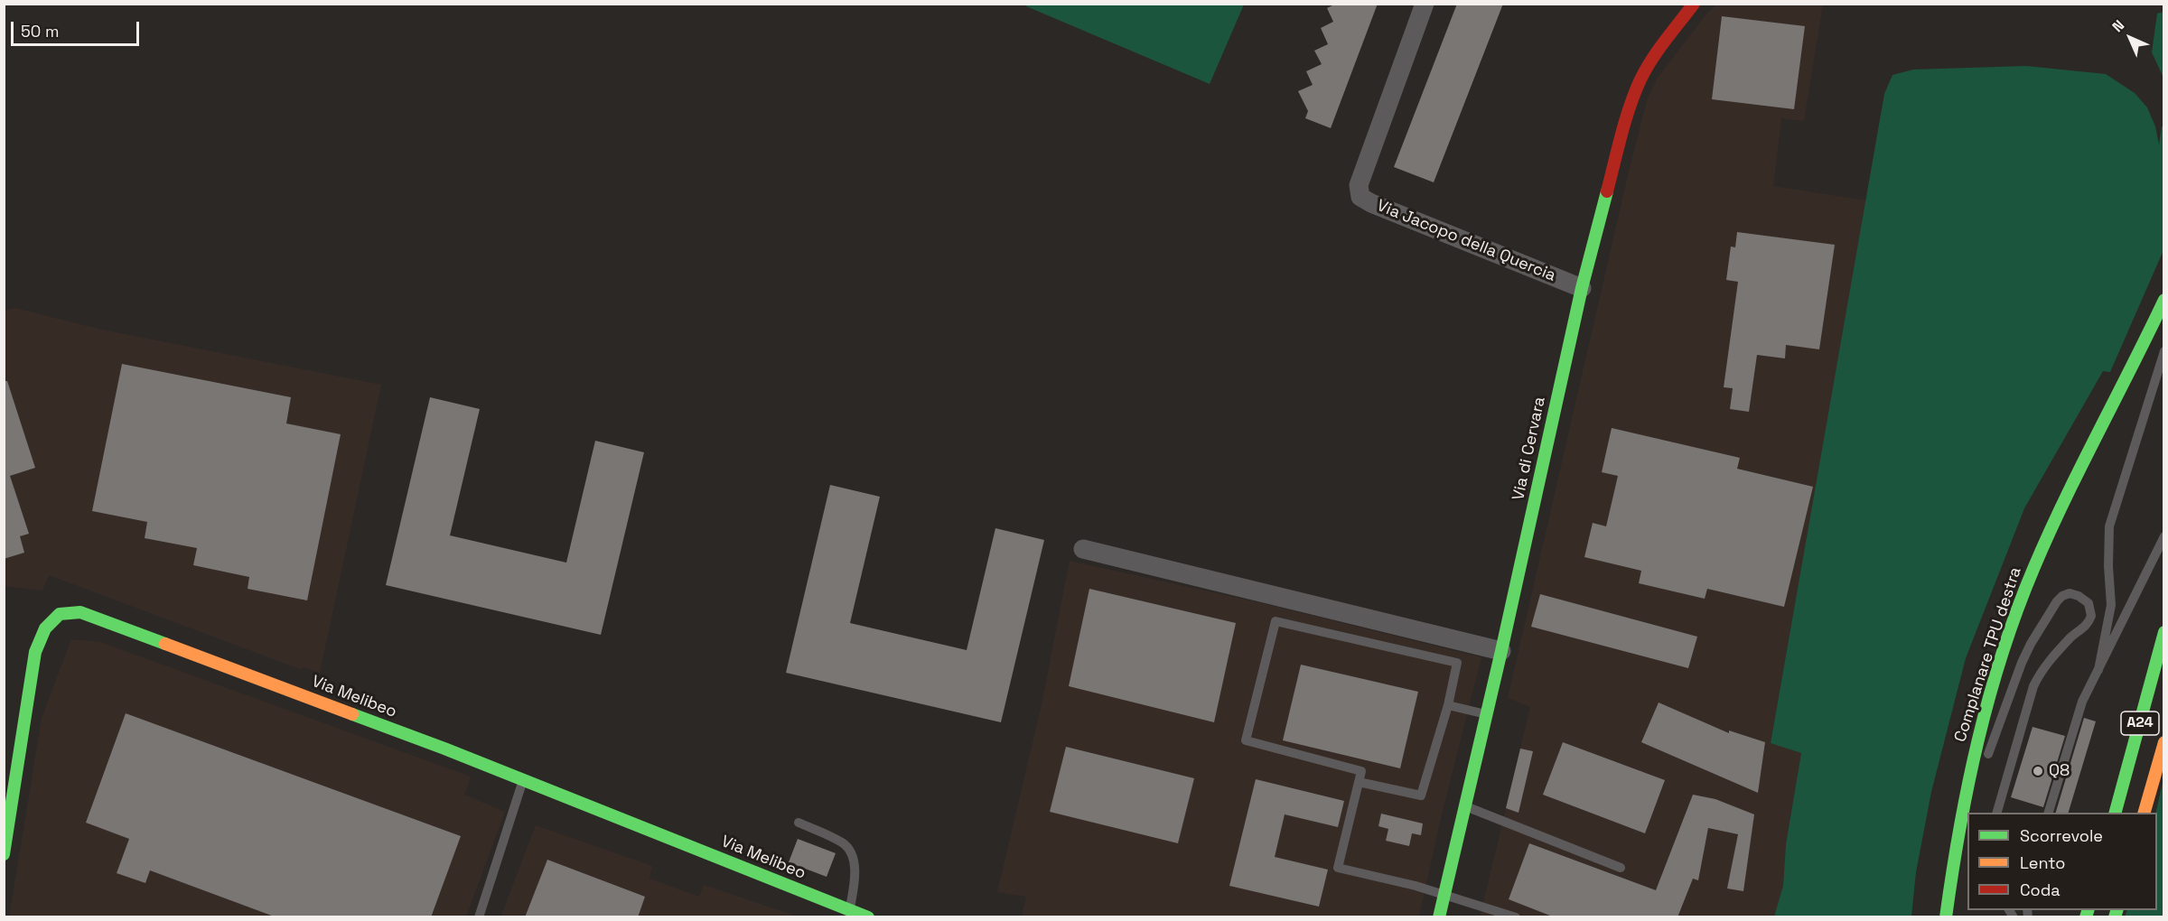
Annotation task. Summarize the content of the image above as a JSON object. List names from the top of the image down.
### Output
{
  "streets": {
    "main road": [
      "Via di Cervara",
      "Complanare TPU destra",
      "Via Melibeo",
      "A24"
    ],
    "street": ["Via Jacopo della Quercia"]
  },
  "crossings": [
    ["Via Jacopo della Quercia", "Via di Cervara"]
  ],
  "places": ["Q8"],
  "legend": ["Scorrevole", "Lento", "Coda"],
  "scale_bar": "50 m",
  "north": "top left"
}
